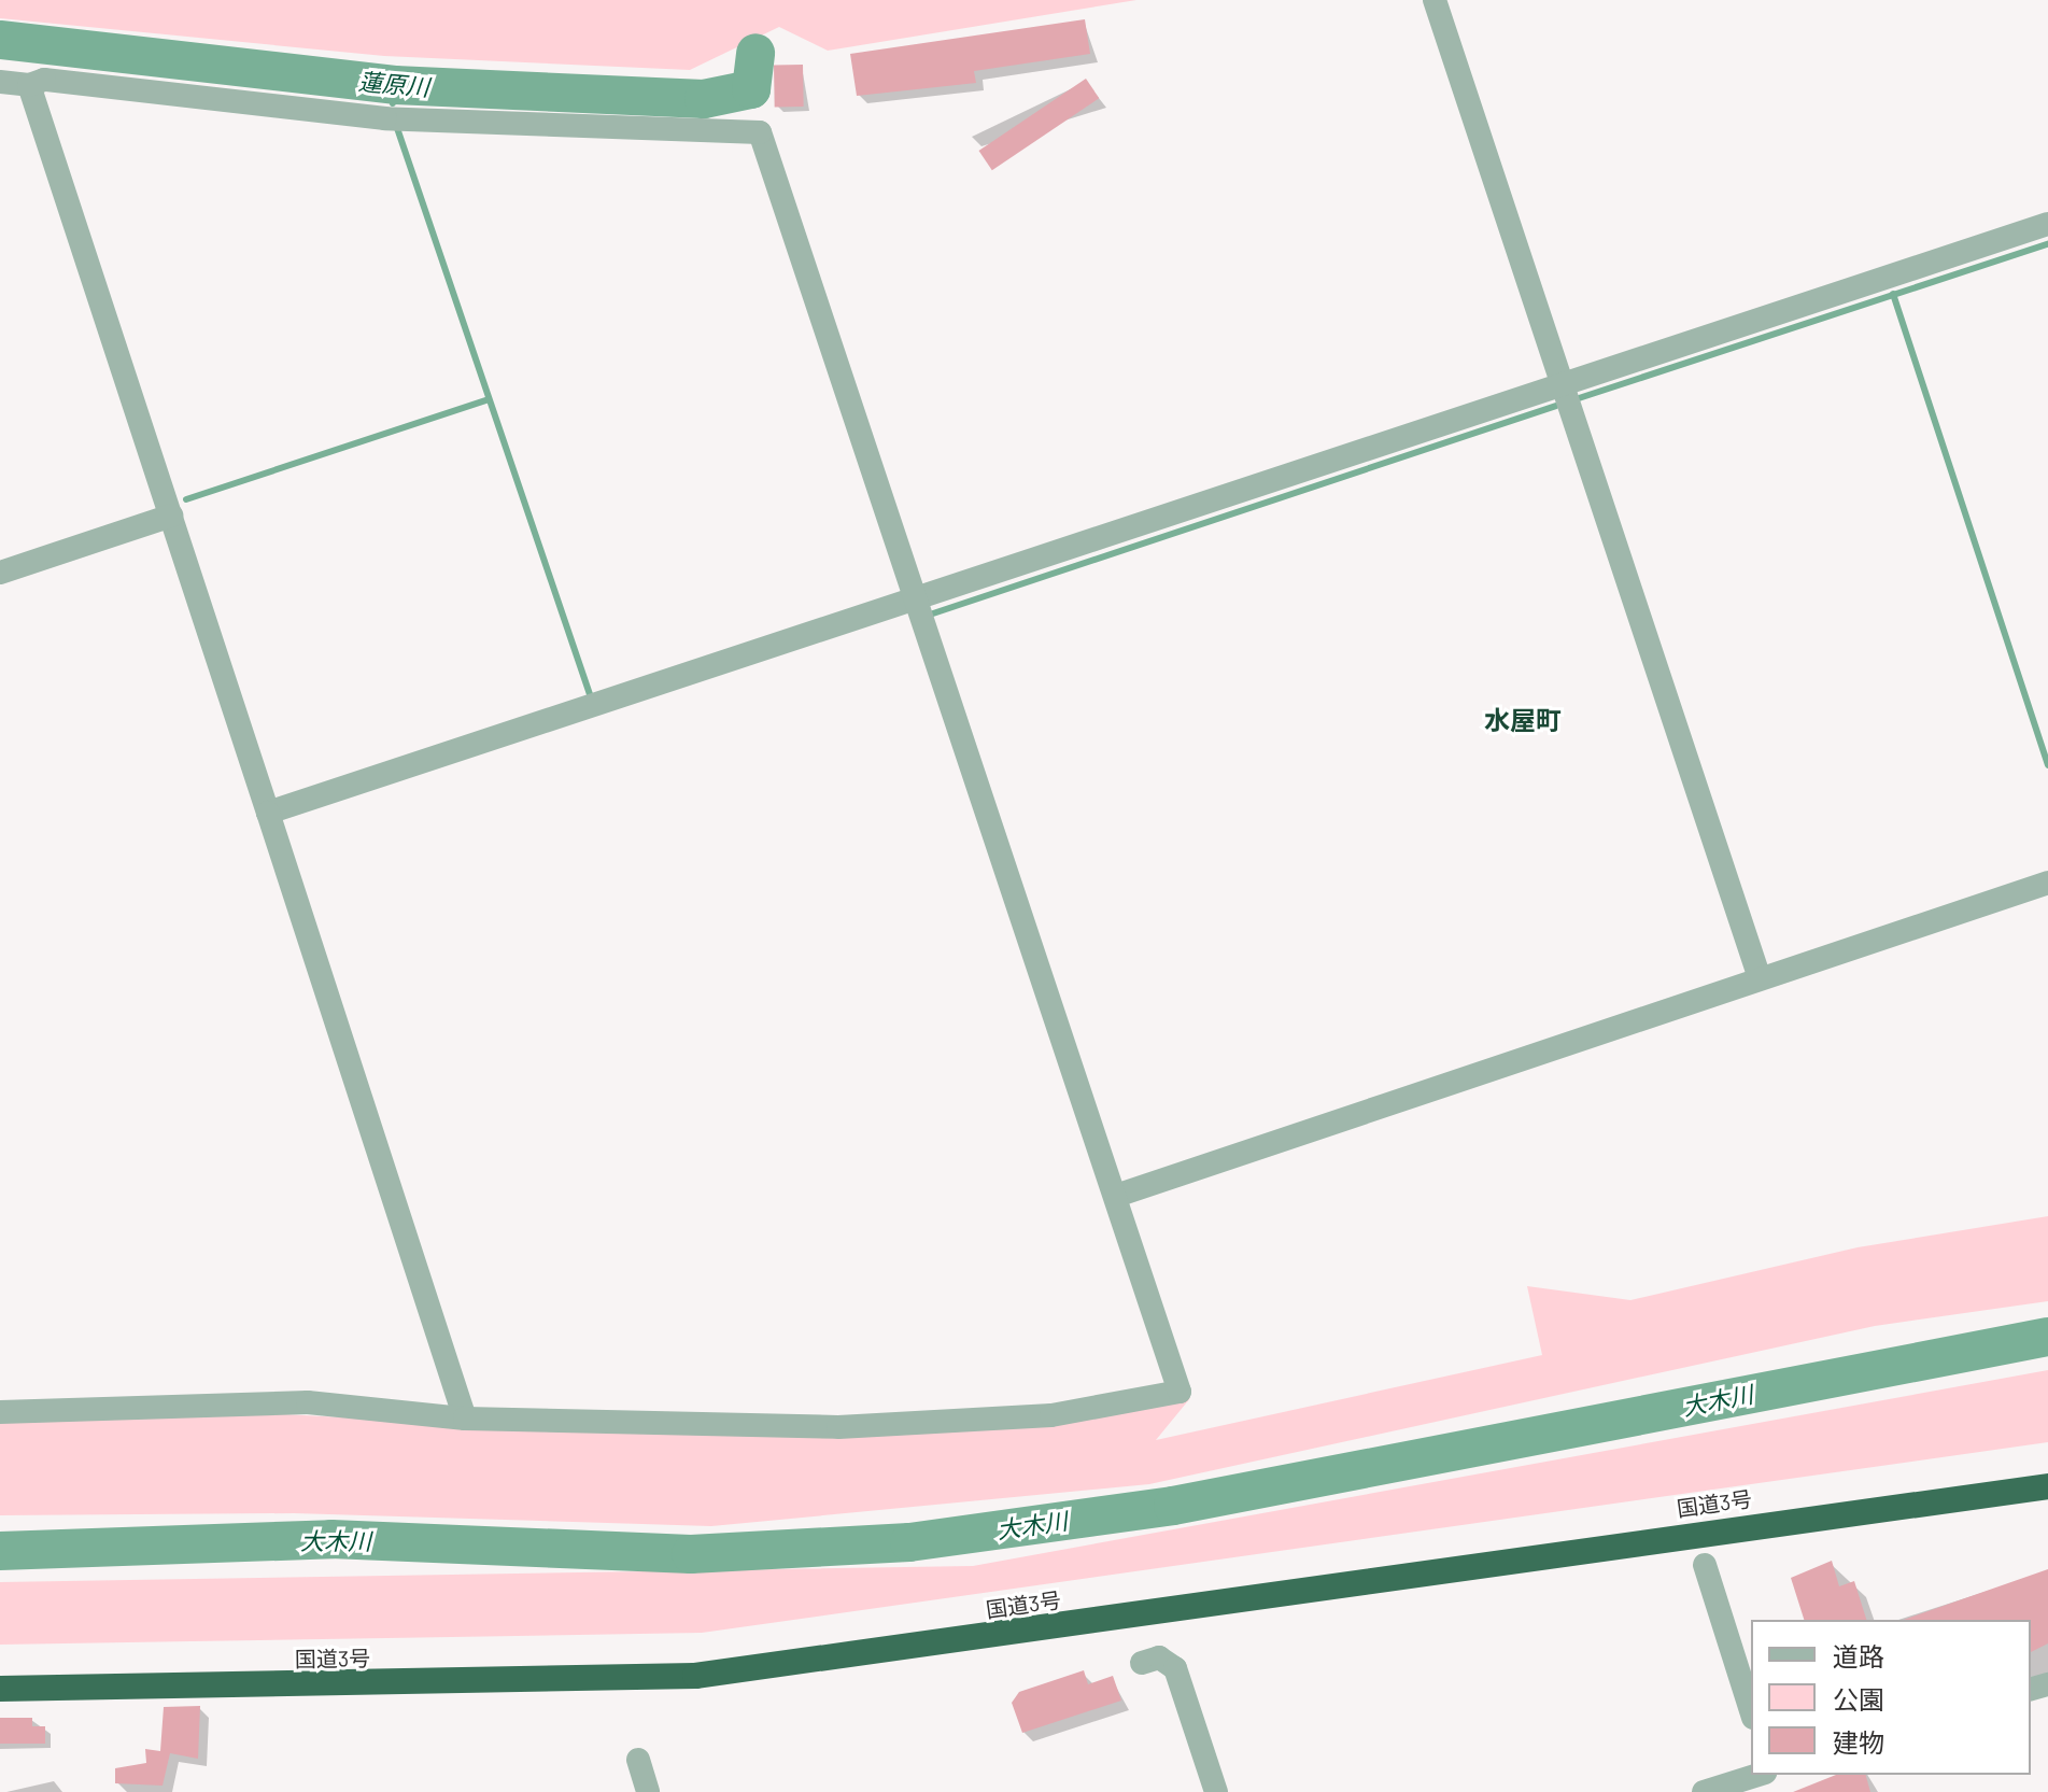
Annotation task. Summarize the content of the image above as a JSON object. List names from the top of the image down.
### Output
{
  "streets": {
    "highway": ["国道3号"]
  },
  "districts": ["水屋町"],
  "water": ["蓮原川", "大木川"],
  "legend": ["道路", "公園", "建物"]
}
